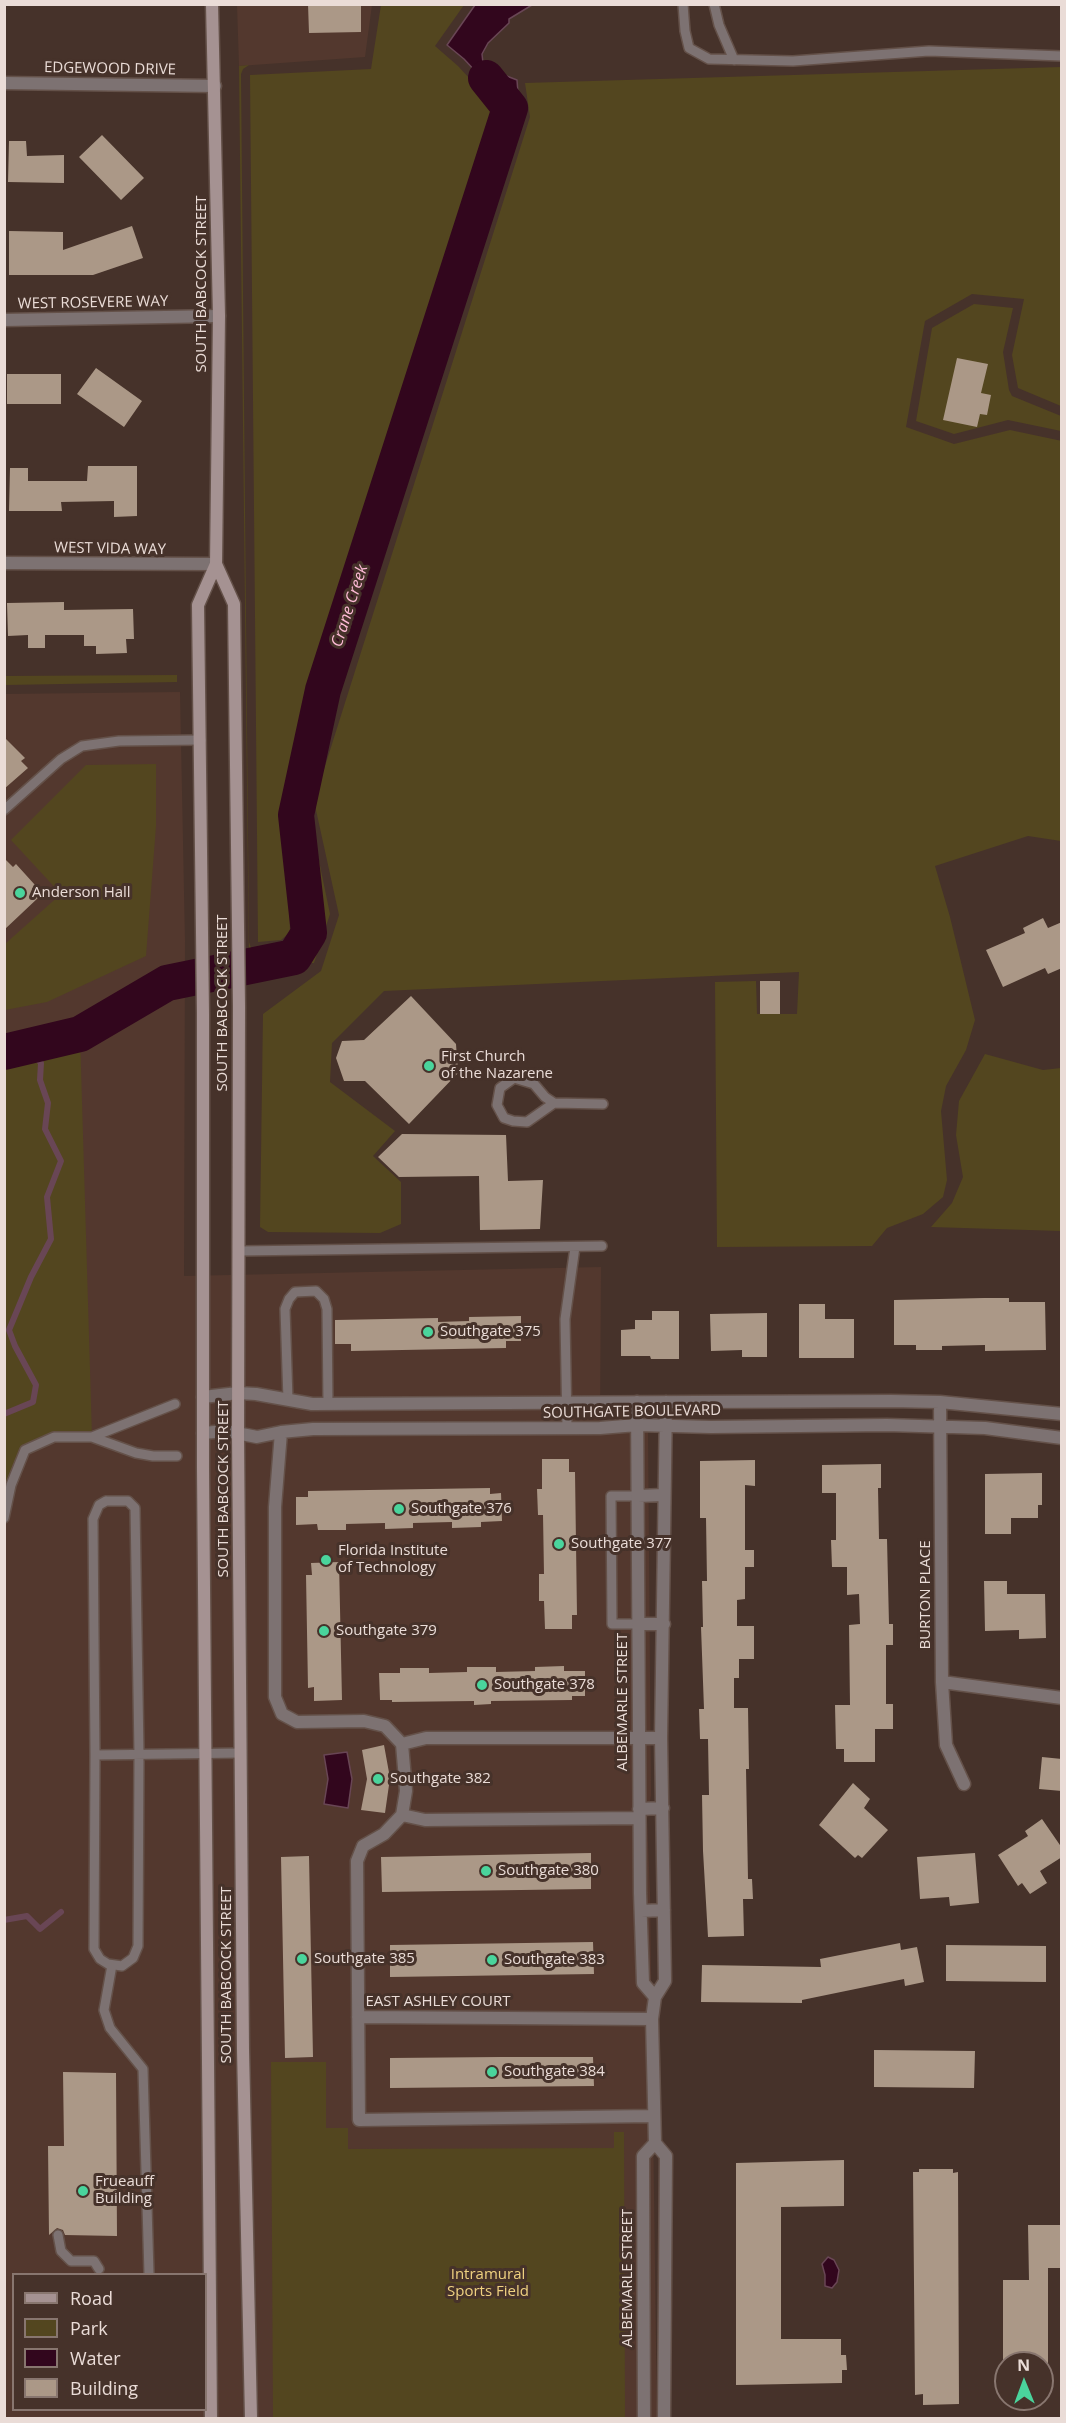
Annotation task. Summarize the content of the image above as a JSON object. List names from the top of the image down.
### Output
{
  "streets": {
    "main road": ["SOUTH BABCOCK STREET"],
    "street": [
      "EDGEWOOD DRIVE",
      "WEST ROSEVERE WAY",
      "WEST VIDA WAY",
      "SOUTHGATE BOULEVARD",
      "BURTON PLACE",
      "ALBEMARLE STREET",
      "EAST ASHLEY COURT"
    ]
  },
  "crossings": [
    ["EDGEWOOD DRIVE", "SOUTH BABCOCK STREET"],
    ["SOUTH BABCOCK STREET", "WEST ROSEVERE WAY"],
    ["SOUTH BABCOCK STREET", "WEST VIDA WAY"],
    ["SOUTH BABCOCK STREET", "SOUTHGATE BOULEVARD"],
    ["SOUTHGATE BOULEVARD", "BURTON PLACE"],
    ["SOUTHGATE BOULEVARD", "ALBEMARLE STREET"]
  ],
  "water": ["Crane Creek"],
  "parks": ["Intramural Sports Field"],
  "places": [
    "Anderson Hall",
    "First Church of the Nazarene",
    "Southgate 375",
    "Southgate 376",
    "Southgate 377",
    "Florida Institute of Technology",
    "Southgate 379",
    "Southgate 378",
    "Southgate 382",
    "Southgate 380",
    "Southgate 385",
    "Southgate 383",
    "Southgate 384",
    "Frueauff Building"
  ],
  "legend": [
    "Road",
    "Park",
    "Water",
    "Building"
  ],
  "north": "top"
}
